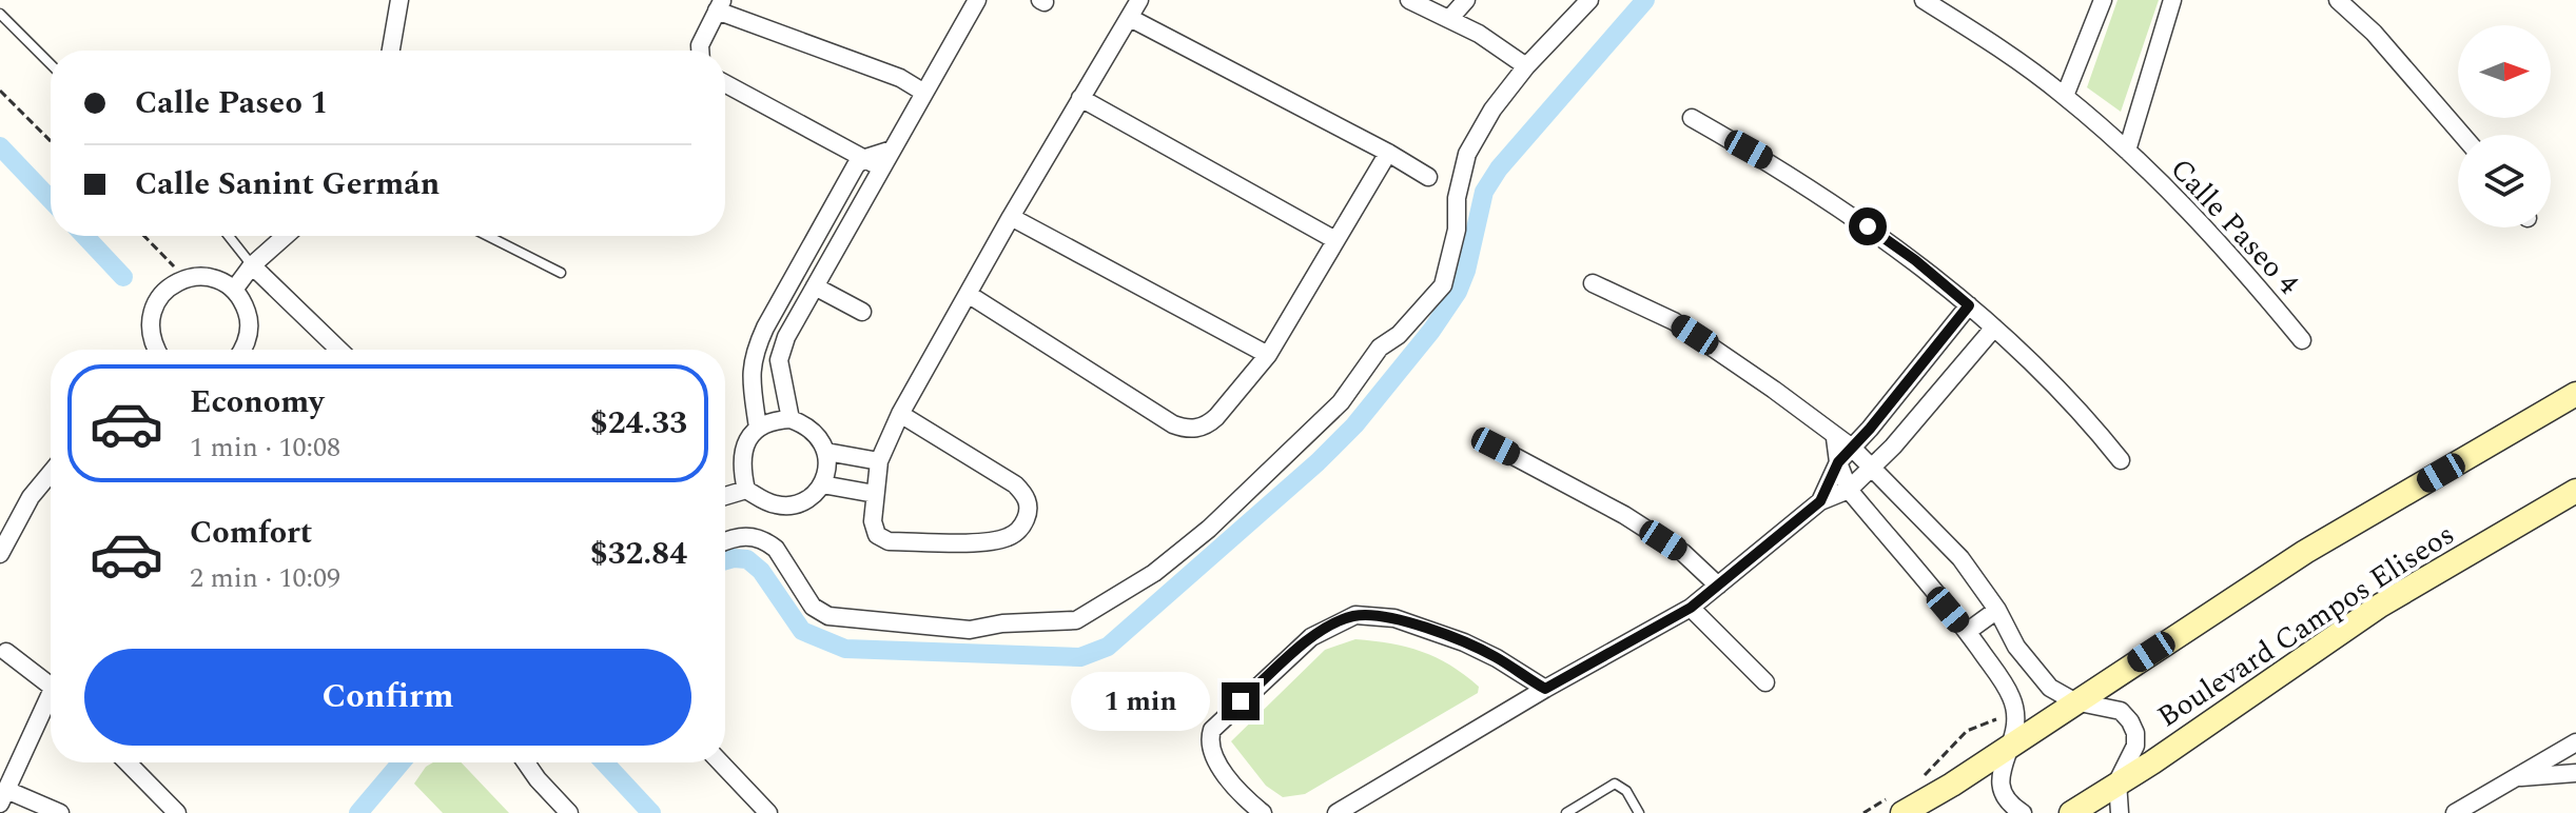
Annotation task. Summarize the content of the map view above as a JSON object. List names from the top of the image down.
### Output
{
  "streets": {
    "main road": ["Boulevard Campos Eliseos"],
    "street": ["Calle Paseo 4"]
  },
  "north": "right",
  "page": {
    "banner": ["Calle Paseo 1", "Calle Sanint Germán"],
    "list": [
      {
        "name": "Economy",
        "note": "1 min · 10:08",
        "value": "$24.33"
      },
      {
        "name": "Comfort",
        "note": "2 min · 10:09",
        "value": "$32.84"
      }
    ],
    "buttons": "Confirm",
    "bubble": "1 min"
  }
}
